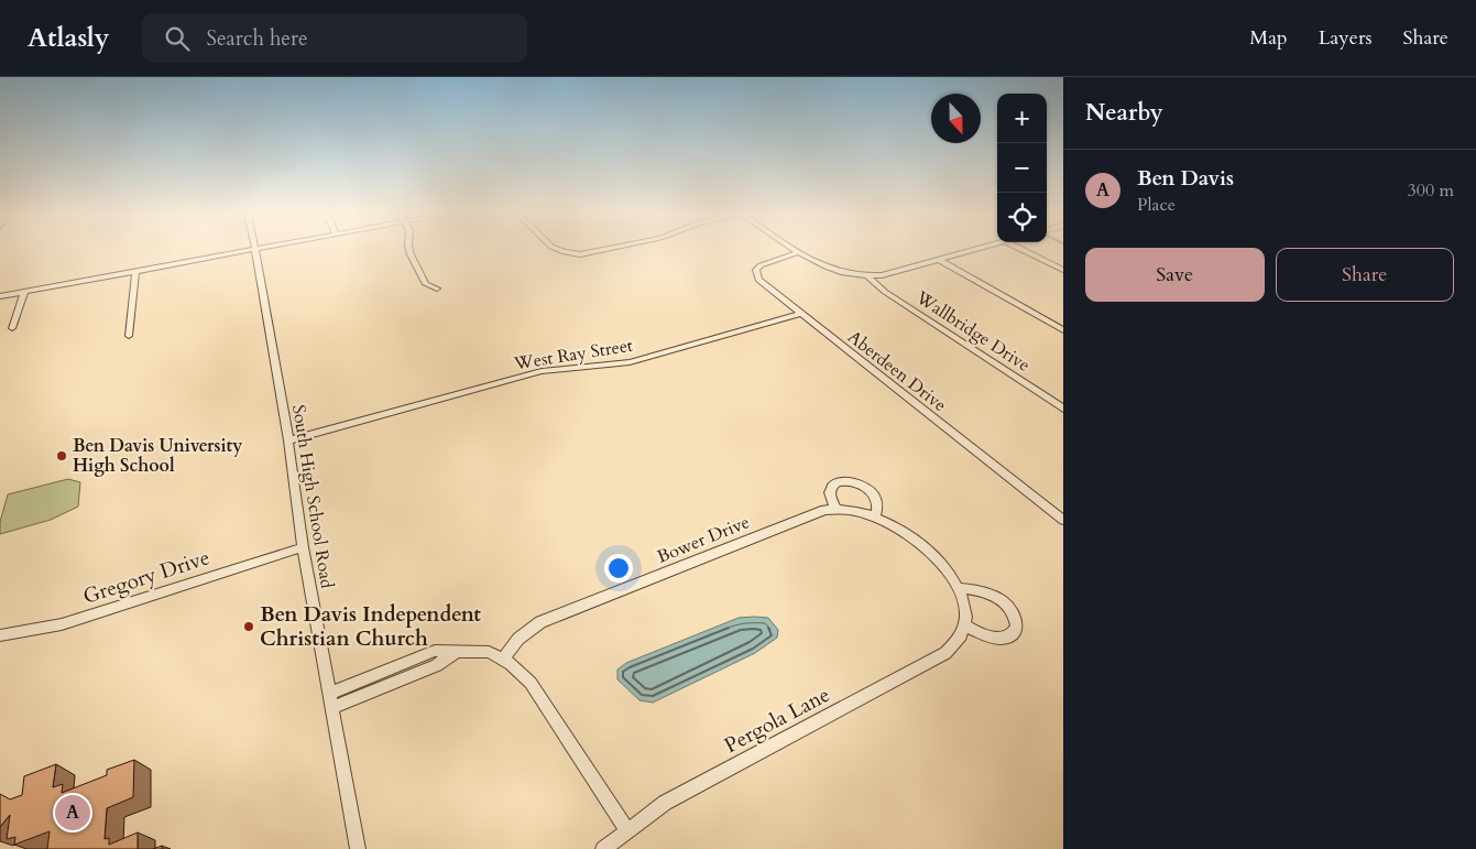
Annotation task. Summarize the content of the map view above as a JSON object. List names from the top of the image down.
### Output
{
  "streets": {
    "street": [
      "Wallbridge Drive",
      "West Ray Street",
      "Aberdeen Drive",
      "South High School Road",
      "Bower Drive",
      "Gregory Drive",
      "Pergola Lane"
    ]
  },
  "crossings": [
    ["West Ray Street", "Aberdeen Drive"],
    ["West Ray Street", "South High School Road"],
    ["South High School Road", "Gregory Drive"]
  ],
  "places": ["Ben Davis University High School", "Ben Davis Independent Christian Church"],
  "north": "bottom",
  "page": {
    "header": "Atlasly",
    "search": "Search here",
    "nav": ["Map", "Layers", "Share"],
    "heading": "Nearby",
    "map_buttons": ["+", "−"],
    "list": [
      {
        "mark": "A",
        "name": "Ben Davis",
        "note": "Place",
        "value": "300 m"
      }
    ],
    "buttons": ["Save", "Share"],
    "pins": "A"
  }
}
